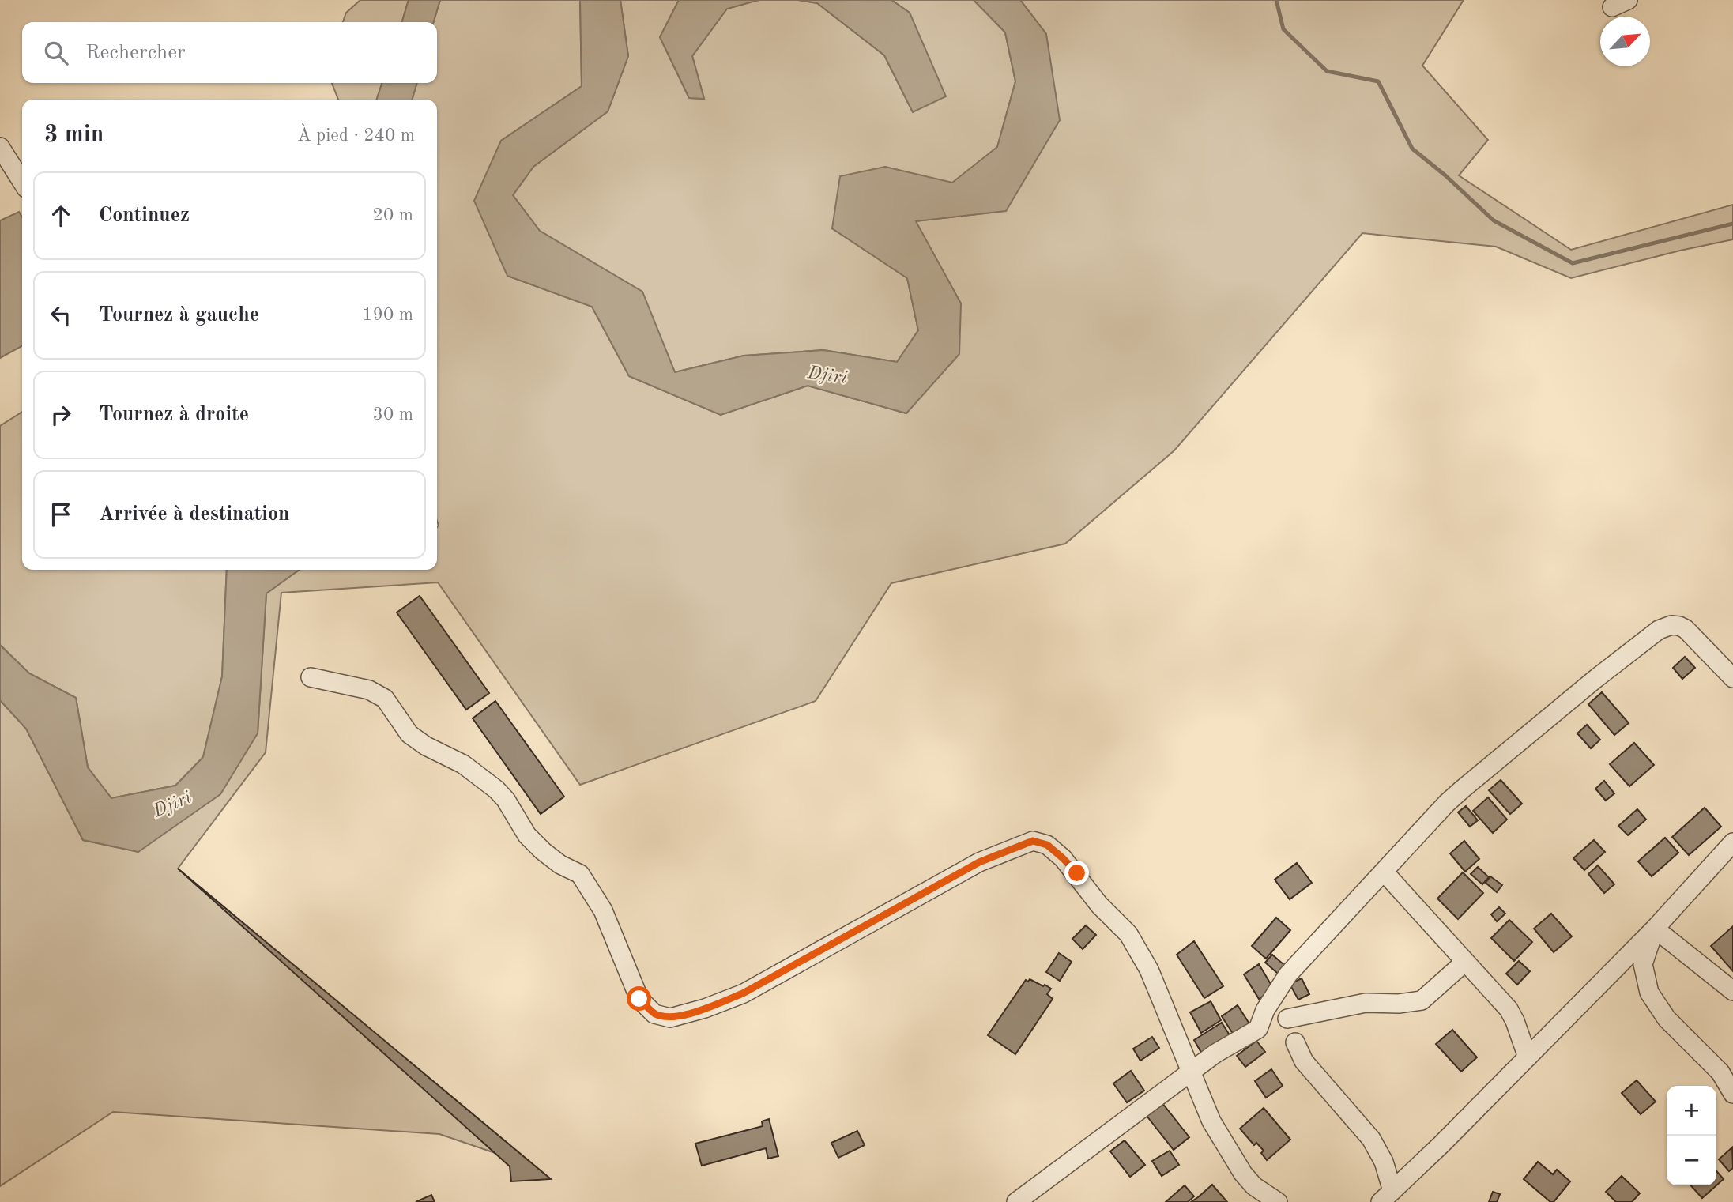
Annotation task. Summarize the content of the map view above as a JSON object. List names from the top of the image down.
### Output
{
  "water": ["Djiri"],
  "north": "top right",
  "page": {
    "search": "Rechercher",
    "heading": ["3 min", "À pied · 240 m"],
    "list": [
      ["Continuez", "20 m"],
      ["Tournez à gauche", "190 m"],
      ["Tournez à droite", "30 m"],
      "Arrivée à destination"
    ],
    "map_buttons": ["+", "−"]
  }
}
